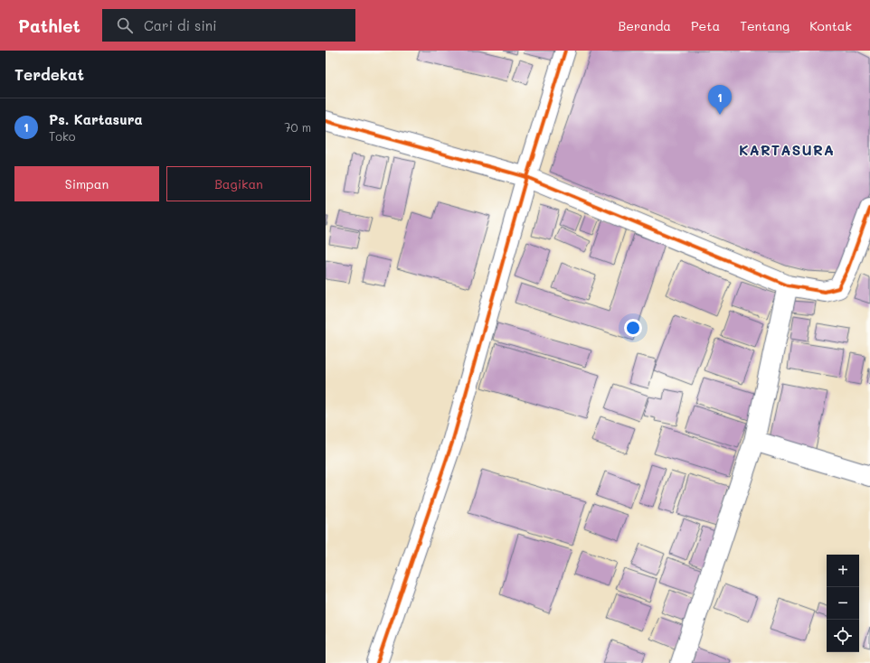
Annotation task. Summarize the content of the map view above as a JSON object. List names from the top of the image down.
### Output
{
  "districts": ["KARTASURA"],
  "page": {
    "header": "Pathlet",
    "search": "Cari di sini",
    "nav": [
      "Beranda",
      "Peta",
      "Tentang",
      "Kontak"
    ],
    "heading": "Terdekat",
    "pins": "1",
    "list": [
      {
        "mark": "1",
        "name": "Ps. Kartasura",
        "note": "Toko",
        "value": "70 m"
      }
    ],
    "buttons": ["Simpan", "Bagikan"],
    "map_buttons": ["+", "−"]
  }
}
